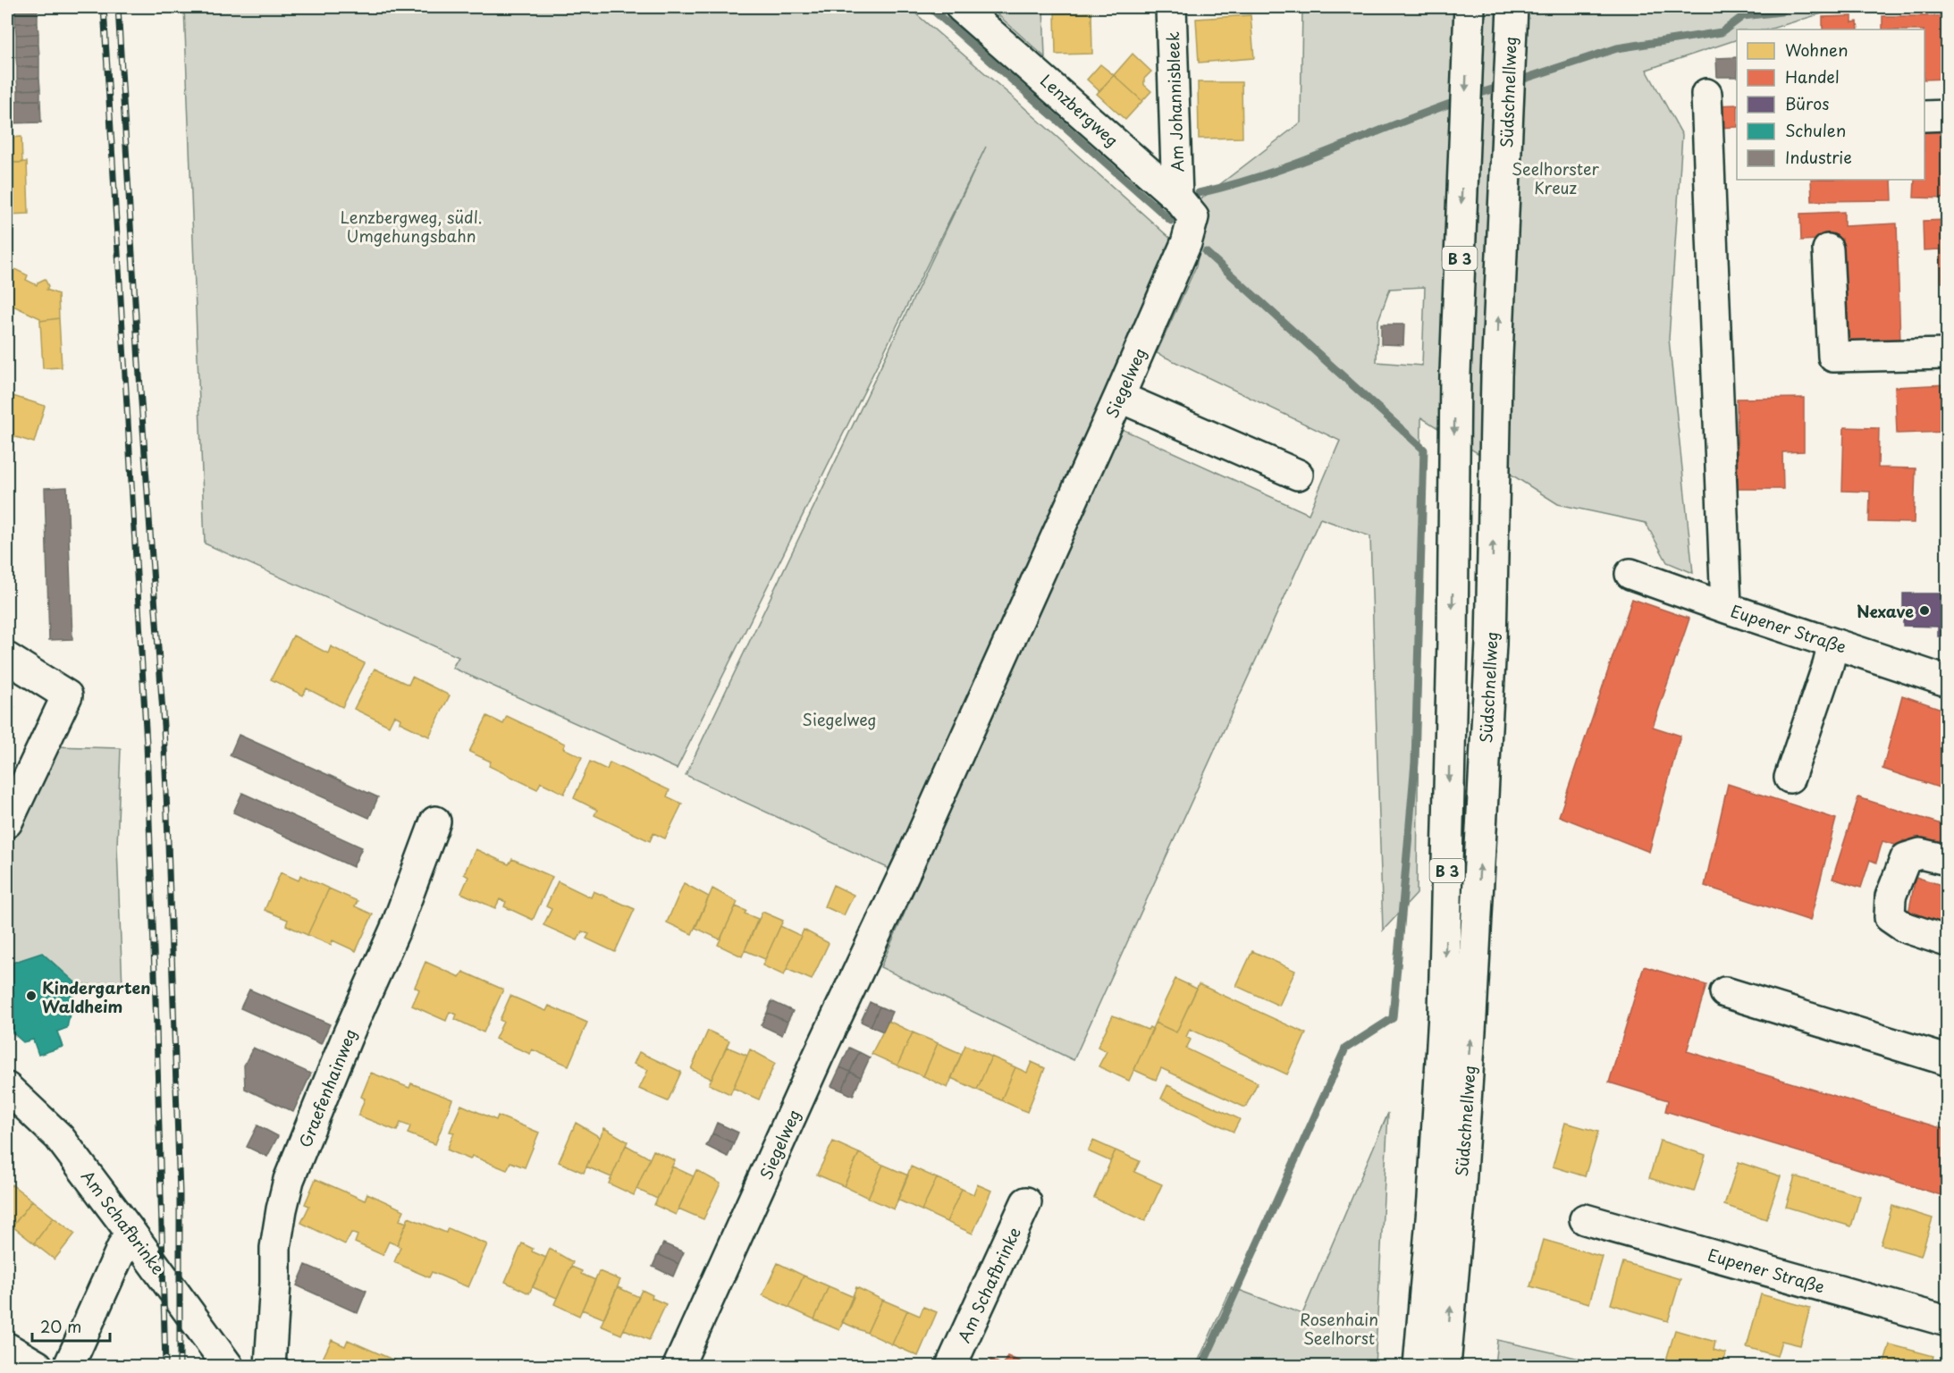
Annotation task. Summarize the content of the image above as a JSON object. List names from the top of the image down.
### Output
{
  "streets": {
    "main road": [
      "Südschnellweg",
      "Am Johannisbleek",
      "Lenzbergweg",
      "B 3",
      "Siegelweg",
      "Eupener Straße",
      "Graefenhainweg",
      "Am Schafbrinke"
    ]
  },
  "crossings": [
    ["Am Johannisbleek", "Lenzbergweg"],
    ["Am Johannisbleek", "Siegelweg"],
    ["Lenzbergweg", "Siegelweg"]
  ],
  "parks": [
    "Seelhorster Kreuz",
    "Lenzbergweg, südl. Umgehungsbahn",
    "Siegelweg",
    "Rosenhain Seelhorst"
  ],
  "places": ["Nexave", "Kindergarten Waldheim"],
  "legend": [
    "Wohnen",
    "Handel",
    "Büros",
    "Schulen",
    "Industrie"
  ],
  "scale_bar": "20 m"
}
